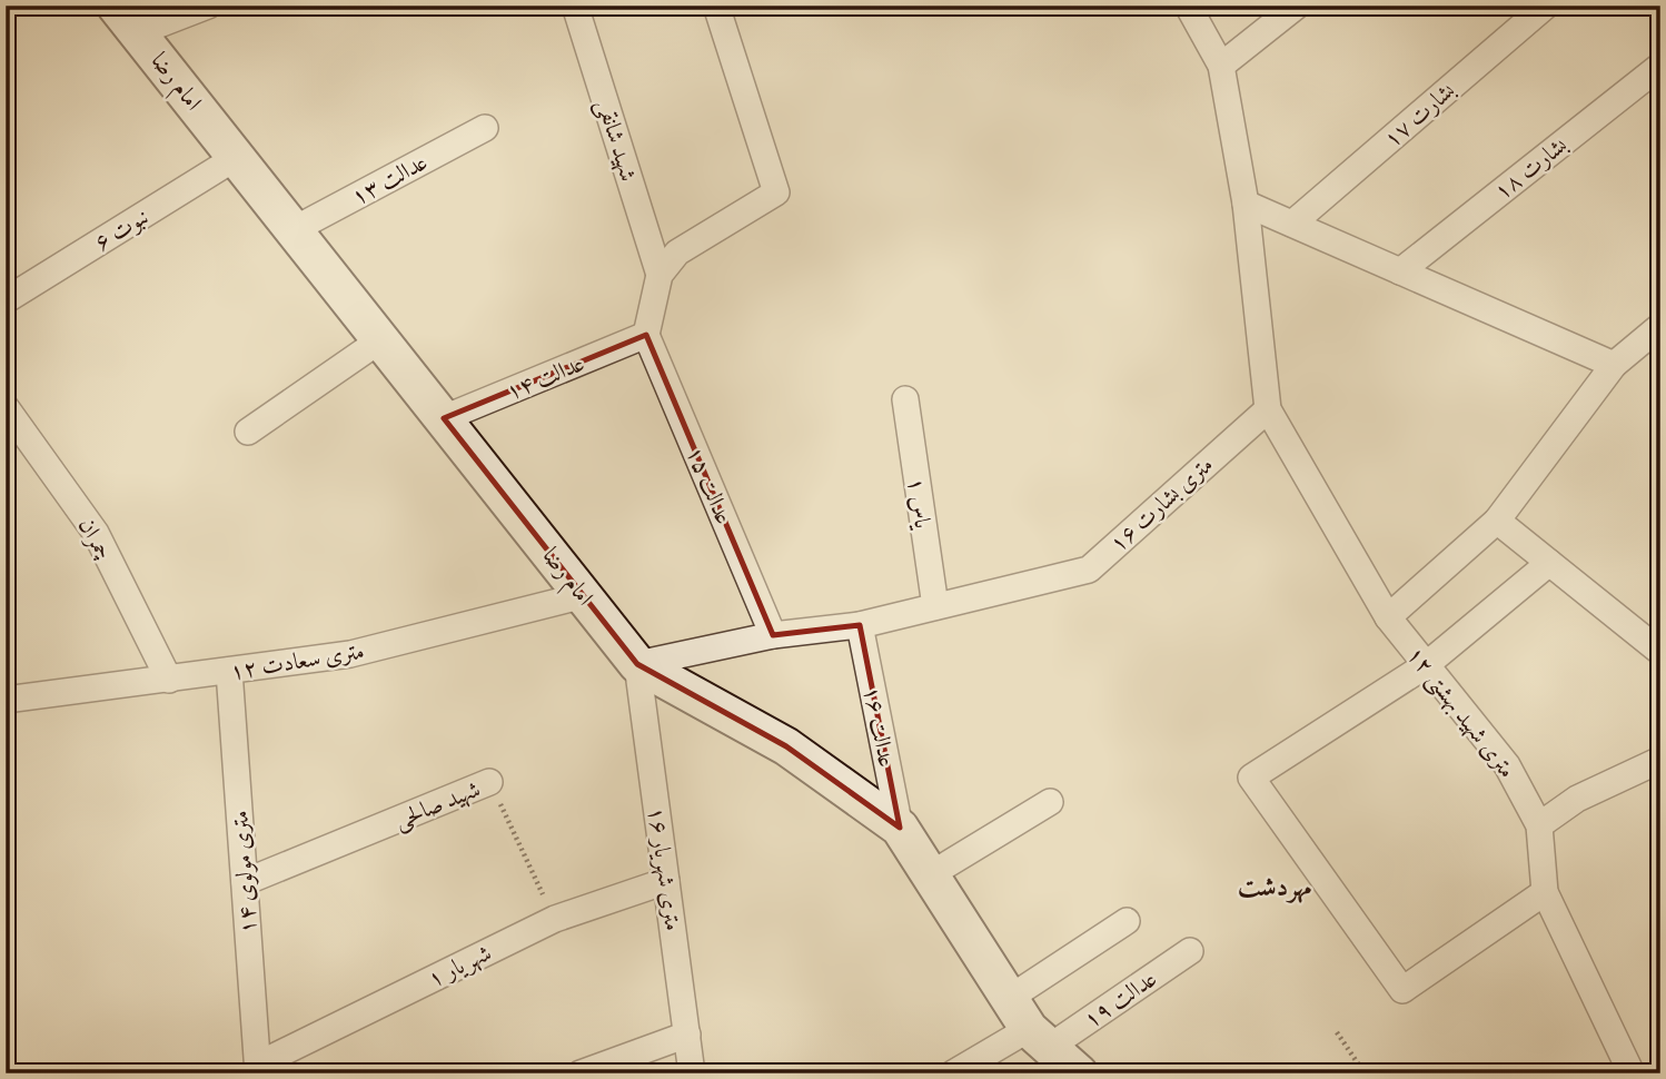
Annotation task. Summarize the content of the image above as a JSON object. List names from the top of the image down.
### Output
{
  "streets": {
    "street": [
      "امام رضا",
      "بشارت ۱۷",
      "شهید شانقی",
      "بشارت ۱۸",
      "عدالت ۱۳",
      "نبوت ۶",
      "عدالت ۱۴",
      "عدالت ۱۵",
      "یاس ۱",
      "۱۶ متری بشارت",
      "چمران",
      "۱۲ متری سعادت",
      "۱۲ متری شهید بهشتی",
      "عدالت ۱۶",
      "شهید صالحی",
      "۱۶ متری شهریار",
      "۱۴ متری مولوی",
      "شهریار ۱",
      "عدالت ۱۹"
    ]
  },
  "crossings": [
    ["امام رضا", "عدالت ۱۳"],
    ["امام رضا", "نبوت ۶"],
    ["امام رضا", "عدالت ۱۴"],
    ["امام رضا", "۱۶ متری بشارت"],
    ["امام رضا", "۱۲ متری سعادت"],
    ["امام رضا", "عدالت ۱۶"],
    ["امام رضا", "۱۶ متری شهریار"],
    ["امام رضا", "عدالت ۱۹"],
    ["عدالت ۱۴", "عدالت ۱۵"],
    ["عدالت ۱۵", "۱۶ متری بشارت"],
    ["یاس ۱", "۱۶ متری بشارت"],
    ["۱۶ متری بشارت", "۱۲ متری شهید بهشتی"],
    ["۱۶ متری بشارت", "عدالت ۱۶"],
    ["۱۶ متری بشارت", "۱۶ متری شهریار"],
    ["چمران", "۱۲ متری سعادت"],
    ["۱۲ متری سعادت", "۱۴ متری مولوی"],
    ["شهید صالحی", "۱۴ متری مولوی"],
    ["شهید صالحی", "شهریار ۱"],
    ["۱۶ متری شهریار", "شهریار ۱"],
    ["۱۴ متری مولوی", "شهریار ۱"]
  ],
  "districts": ["مهردشت"]
}
